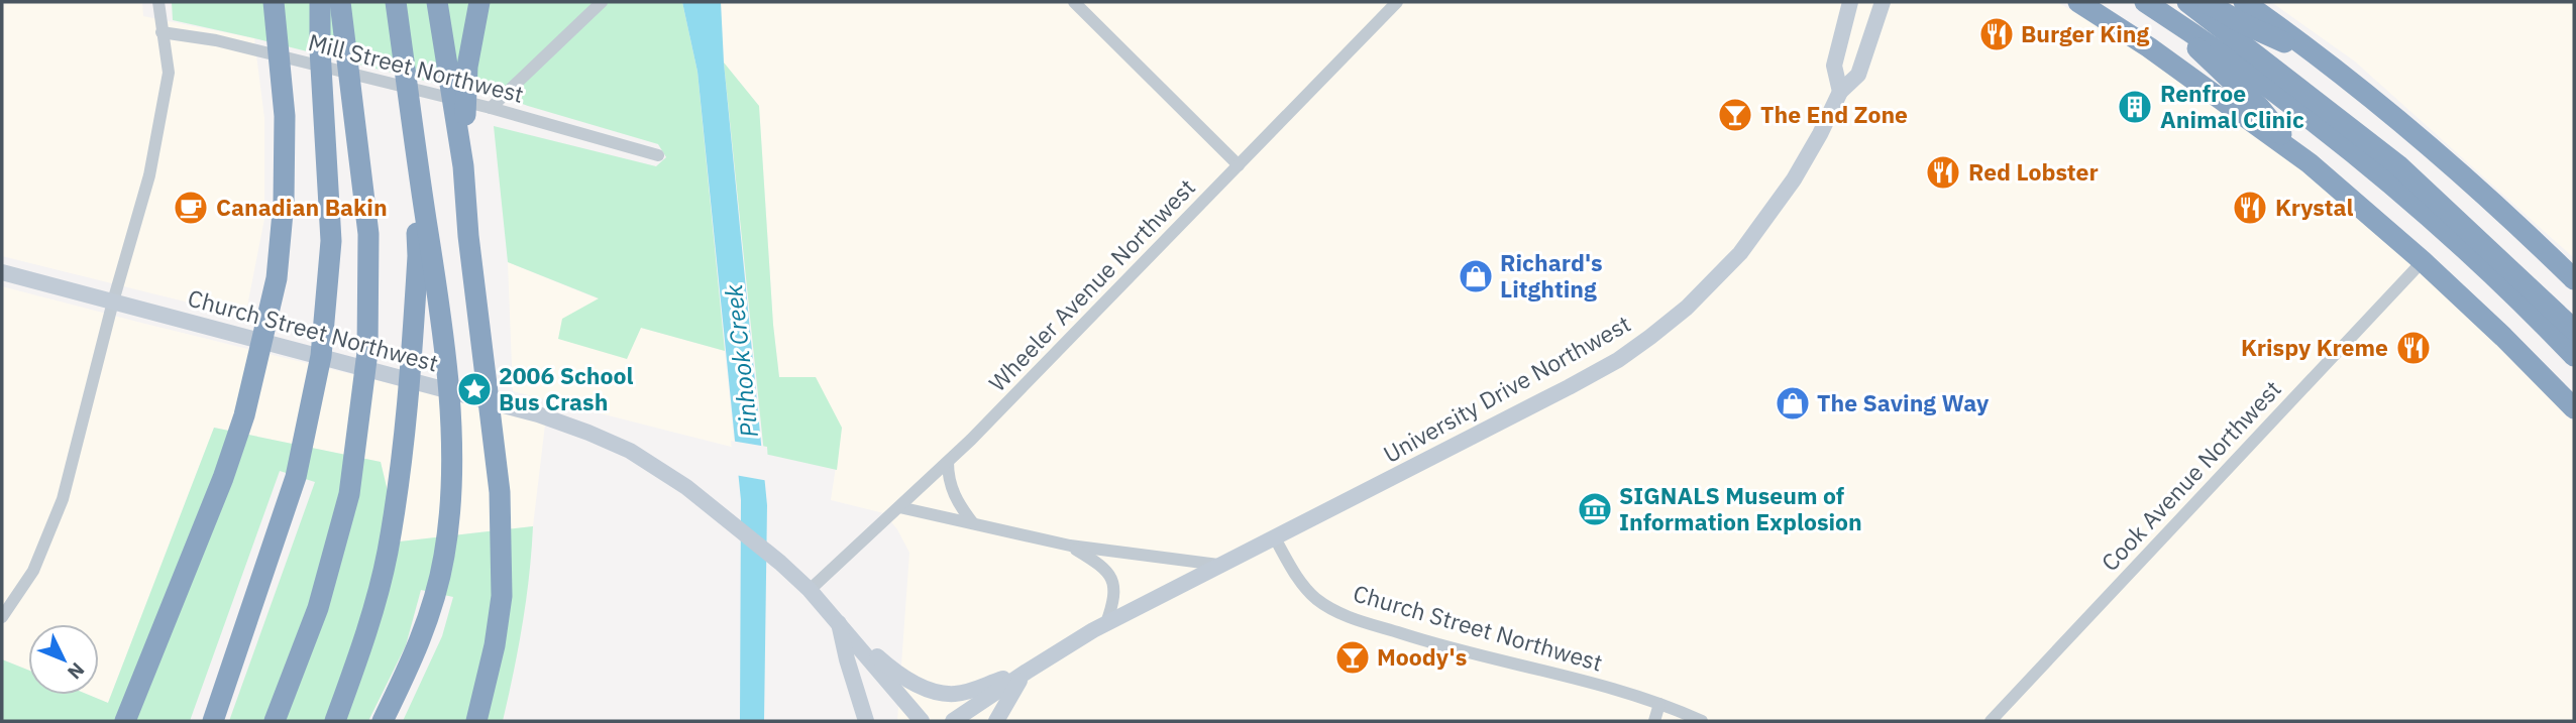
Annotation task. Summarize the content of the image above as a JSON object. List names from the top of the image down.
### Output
{
  "streets": {
    "main road": ["Church Street Northwest", "University Drive Northwest"],
    "street": ["Mill Street Northwest", "Wheeler Avenue Northwest", "Cook Avenue Northwest"]
  },
  "crossings": [
    ["Wheeler Avenue Northwest", "Church Street Northwest"],
    ["Church Street Northwest", "University Drive Northwest"]
  ],
  "water": ["Pinhook Creek"],
  "places": {
    "restaurant": [
      "Burger King",
      "Red Lobster",
      "Krystal",
      "Krispy Kreme"
    ],
    "building": ["Renfroe Animal Clinic"],
    "bar": ["The End Zone", "Moody's"],
    "cafe": ["Canadian Bakin"],
    "shop": ["Richard's Litghting", "The Saving Way"],
    "place": ["2006 School Bus Crash"],
    "museum": ["SIGNALS Museum of Information Explosion"]
  },
  "north": "bottom right"
}
